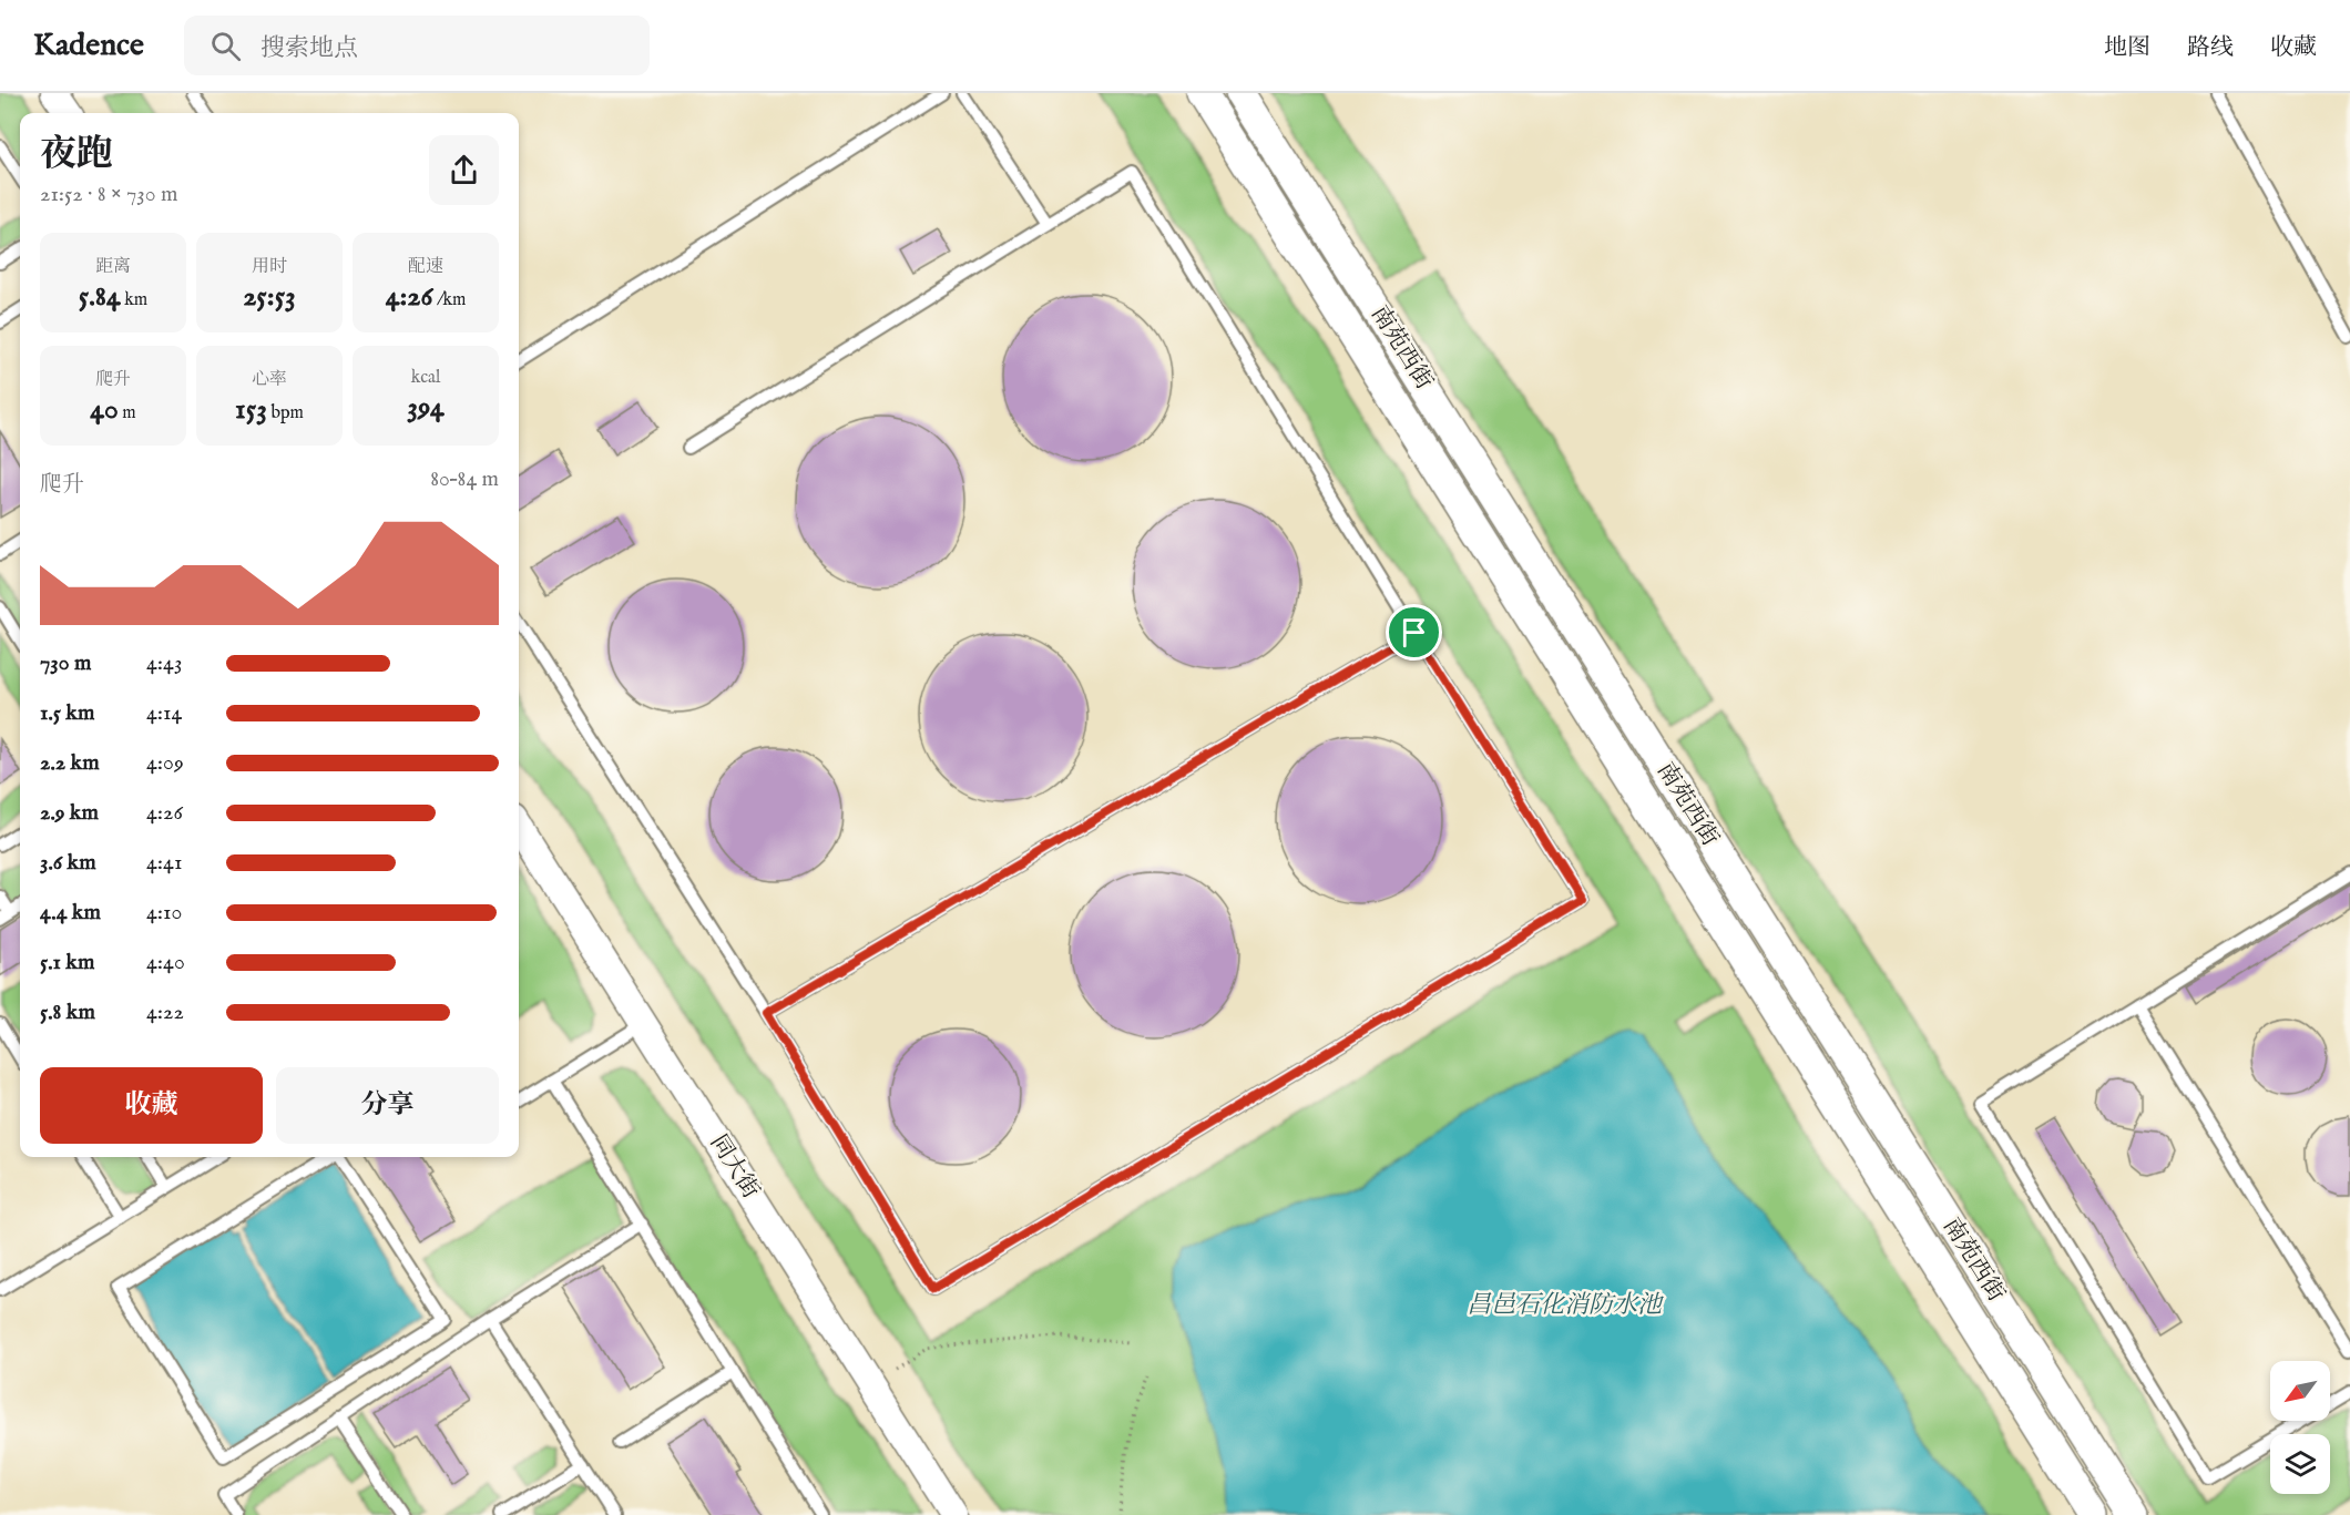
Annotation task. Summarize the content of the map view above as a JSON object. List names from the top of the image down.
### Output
{
  "streets": {
    "main road": ["南苑西街"],
    "street": ["同大街"]
  },
  "water": ["昌邑石化消防水池"],
  "north": "bottom left",
  "page": {
    "header": "Kadence",
    "search": "搜索地点",
    "nav": ["地图", "路线", "收藏"],
    "heading": ["夜跑", "21:52 · 8 × 730 m"],
    "stats": [
      ["距离", "5.84 km"],
      ["用时", "25:53"],
      ["配速", "4:26 /km"],
      ["爬升", "40 m"],
      ["心率", "153 bpm"],
      ["kcal", "394"]
    ],
    "chart": ["爬升", "80–84 m"],
    "list": [
      {
        "name": "730 m",
        "note": "4:43"
      },
      {
        "name": "1.5 km",
        "note": "4:14"
      },
      {
        "name": "2.2 km",
        "note": "4:09"
      },
      {
        "name": "2.9 km",
        "note": "4:26"
      },
      {
        "name": "3.6 km",
        "note": "4:41"
      },
      {
        "name": "4.4 km",
        "note": "4:10"
      },
      {
        "name": "5.1 km",
        "note": "4:40"
      },
      {
        "name": "5.8 km",
        "note": "4:22"
      }
    ],
    "buttons": ["收藏", "分享"]
  }
}
